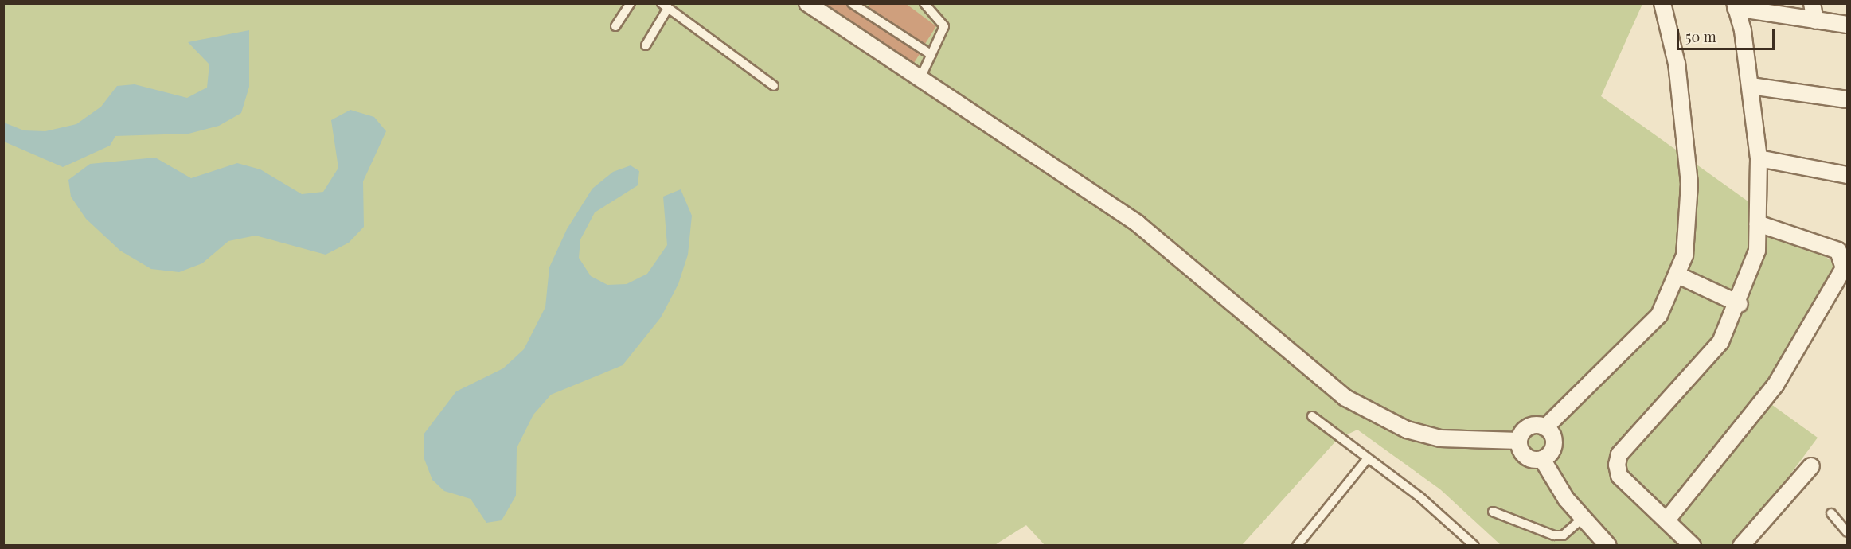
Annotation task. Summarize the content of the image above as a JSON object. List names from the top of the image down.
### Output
{
  "scale_bar": "50 m"
}
